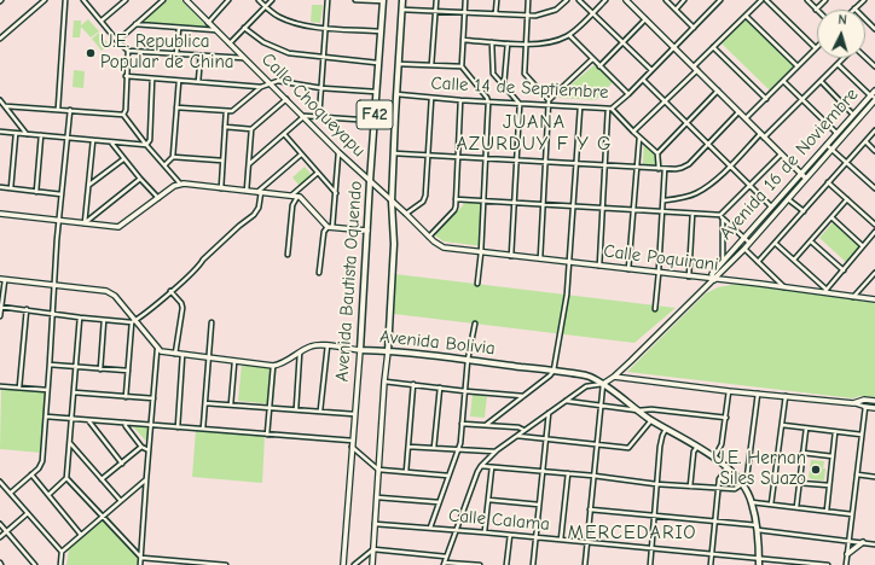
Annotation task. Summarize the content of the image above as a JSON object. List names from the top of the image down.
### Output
{
  "streets": {
    "main road": ["F42", "Avenida Bautista Oquendo", "Avenida Bolivia"],
    "street": [
      "Calle 14 de Septiembre",
      "Calle Choqueyapu",
      "Avenida 16 de Noviembre",
      "Calle Poquirani",
      "Calle Calama"
    ]
  },
  "crossings": [
    ["Calle 14 de Septiembre", "Avenida Bautista Oquendo"],
    ["Calle Choqueyapu", "Calle Poquirani"],
    ["Calle Choqueyapu", "Avenida Bautista Oquendo"],
    ["Avenida 16 de Noviembre", "Calle Poquirani"],
    ["Avenida 16 de Noviembre", "Avenida Bolivia"],
    ["Avenida Bautista Oquendo", "Avenida Bolivia"],
    ["Avenida Bautista Oquendo", "Calle Calama"],
    ["Avenida Bolivia", "Calle Calama"]
  ],
  "districts": ["JUANA AZURDUY F Y G", "MERCEDARIO"],
  "places": ["U.E. Republica Popular de China", "U.E. Hernan Siles Suazo"],
  "north": "top"
}
